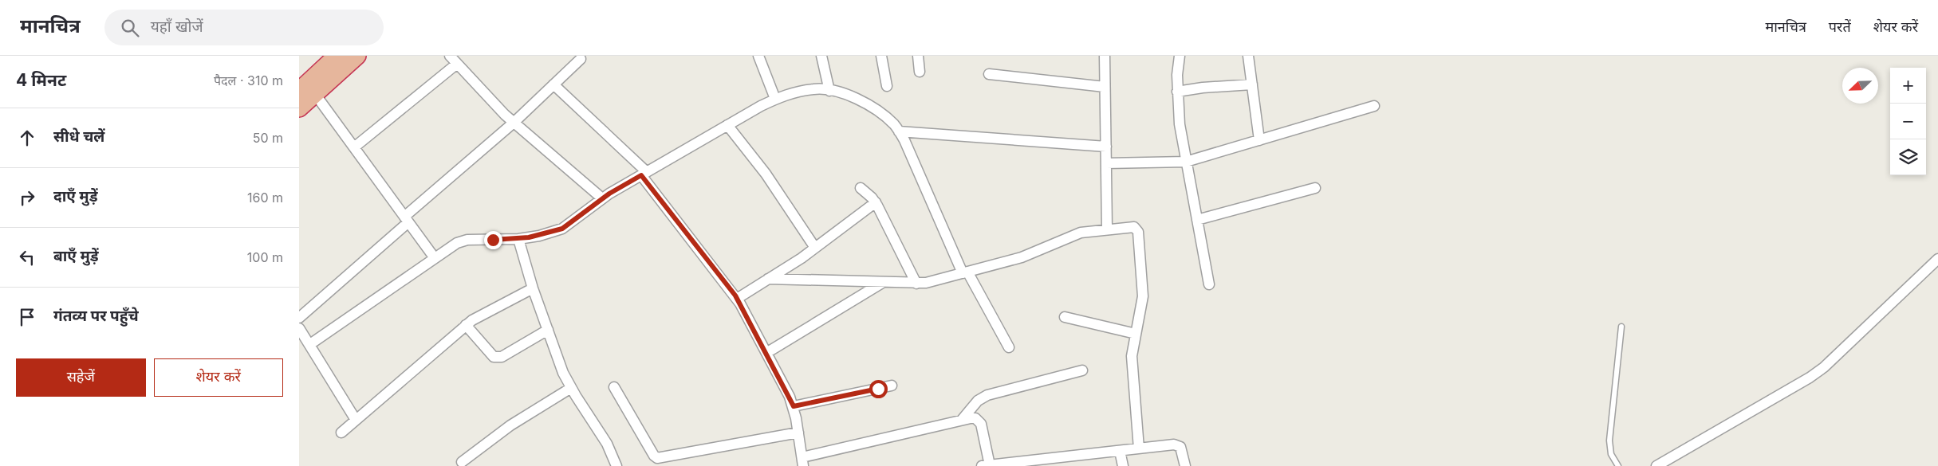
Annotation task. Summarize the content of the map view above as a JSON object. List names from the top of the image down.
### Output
{
  "north": "bottom left",
  "page": {
    "header": "मानचित्र",
    "search": "यहाँ खोजें",
    "nav": ["मानचित्र", "परतें", "शेयर करें"],
    "heading": ["4 मिनट", "पैदल · 310 m"],
    "map_buttons": ["+", "−"],
    "list": [
      ["सीधे चलें", "50 m"],
      ["दाएँ मुड़ें", "160 m"],
      ["बाएँ मुड़ें", "100 m"],
      "गंतव्य पर पहुँचे"
    ],
    "buttons": ["सहेजें", "शेयर करें"]
  }
}
